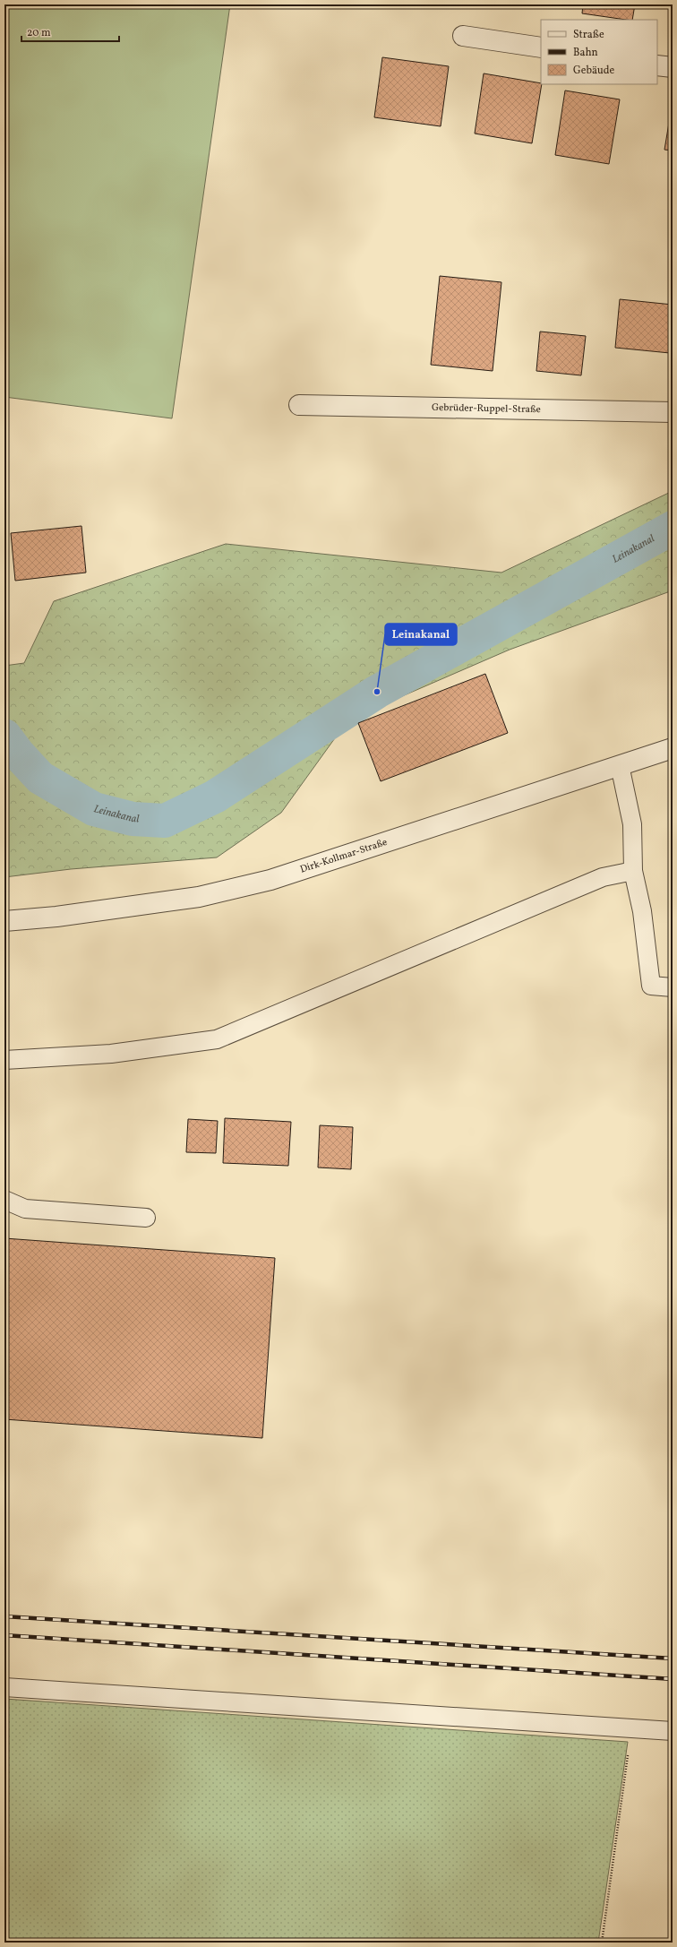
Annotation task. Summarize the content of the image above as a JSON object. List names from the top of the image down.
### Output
{
  "streets": {
    "street": ["Gebrüder-Ruppel-Straße", "Dirk-Kollmar-Straße"]
  },
  "water": ["Leinakanal"],
  "places": ["Leinakanal"],
  "legend": ["Straße", "Bahn", "Gebäude"],
  "scale_bar": "20 m"
}
